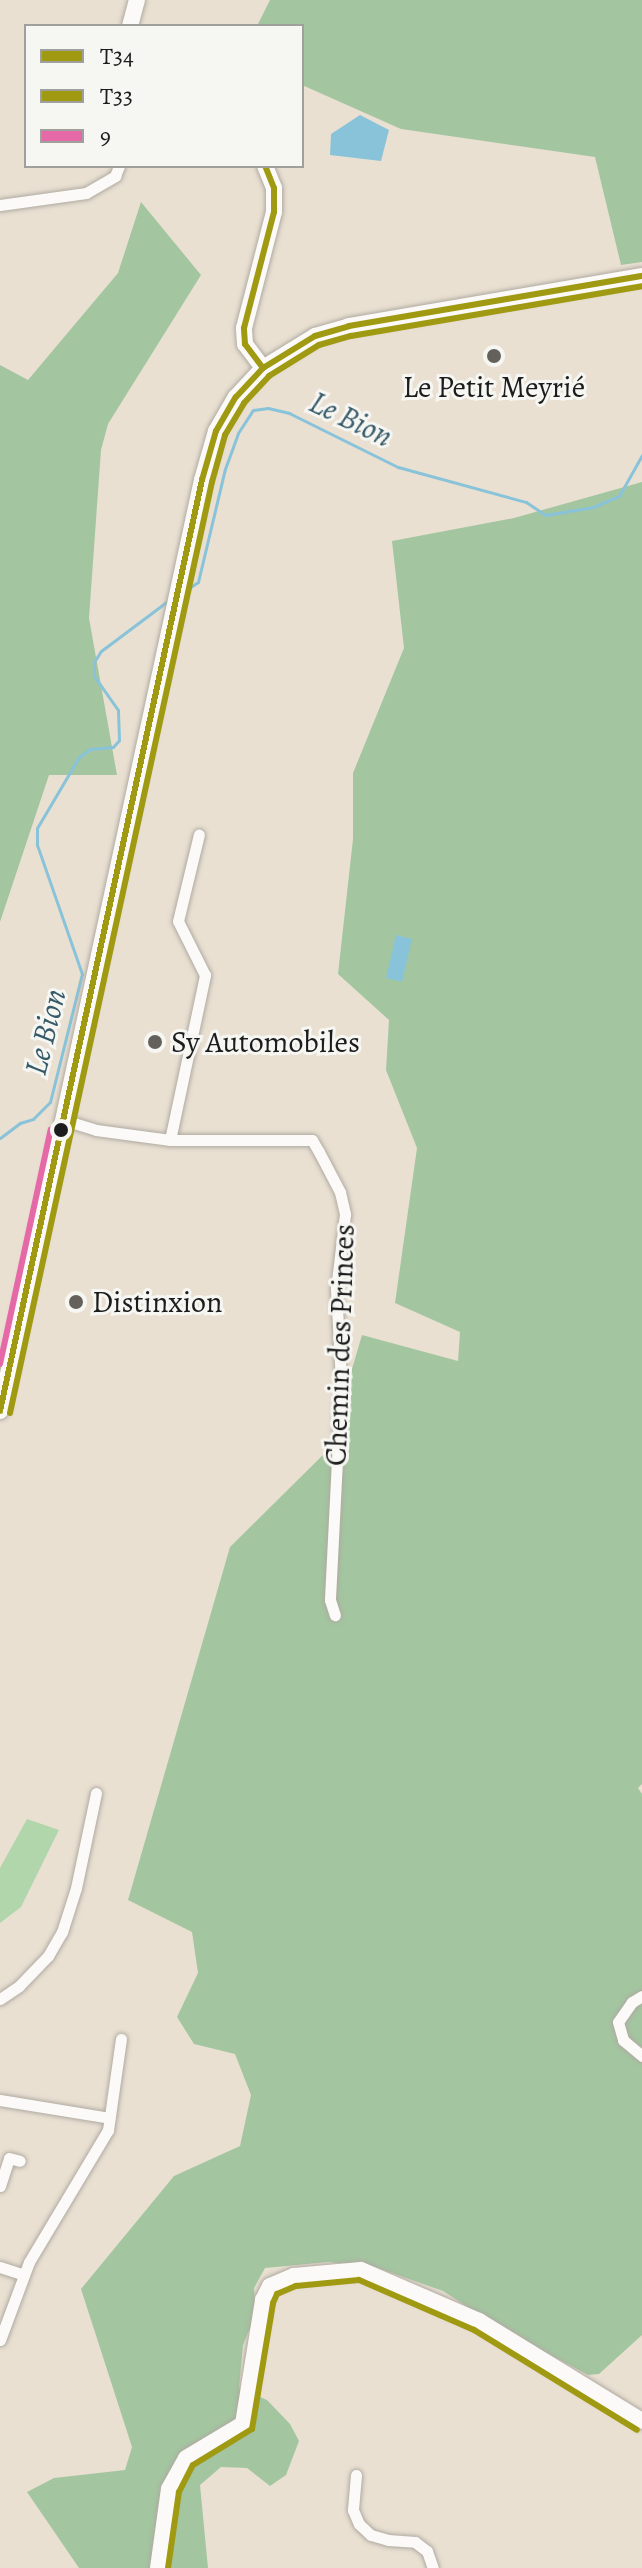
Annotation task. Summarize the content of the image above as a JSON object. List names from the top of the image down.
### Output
{
  "streets": {
    "street": ["Chemin des Princes"]
  },
  "water": ["Le Bion"],
  "places": ["Le Petit Meyrié", "Sy Automobiles", "Distinxion"],
  "lines": ["transit line T34", "transit line T33", "transit line 9"],
  "legend": ["T34", "T33", "9"]
}
